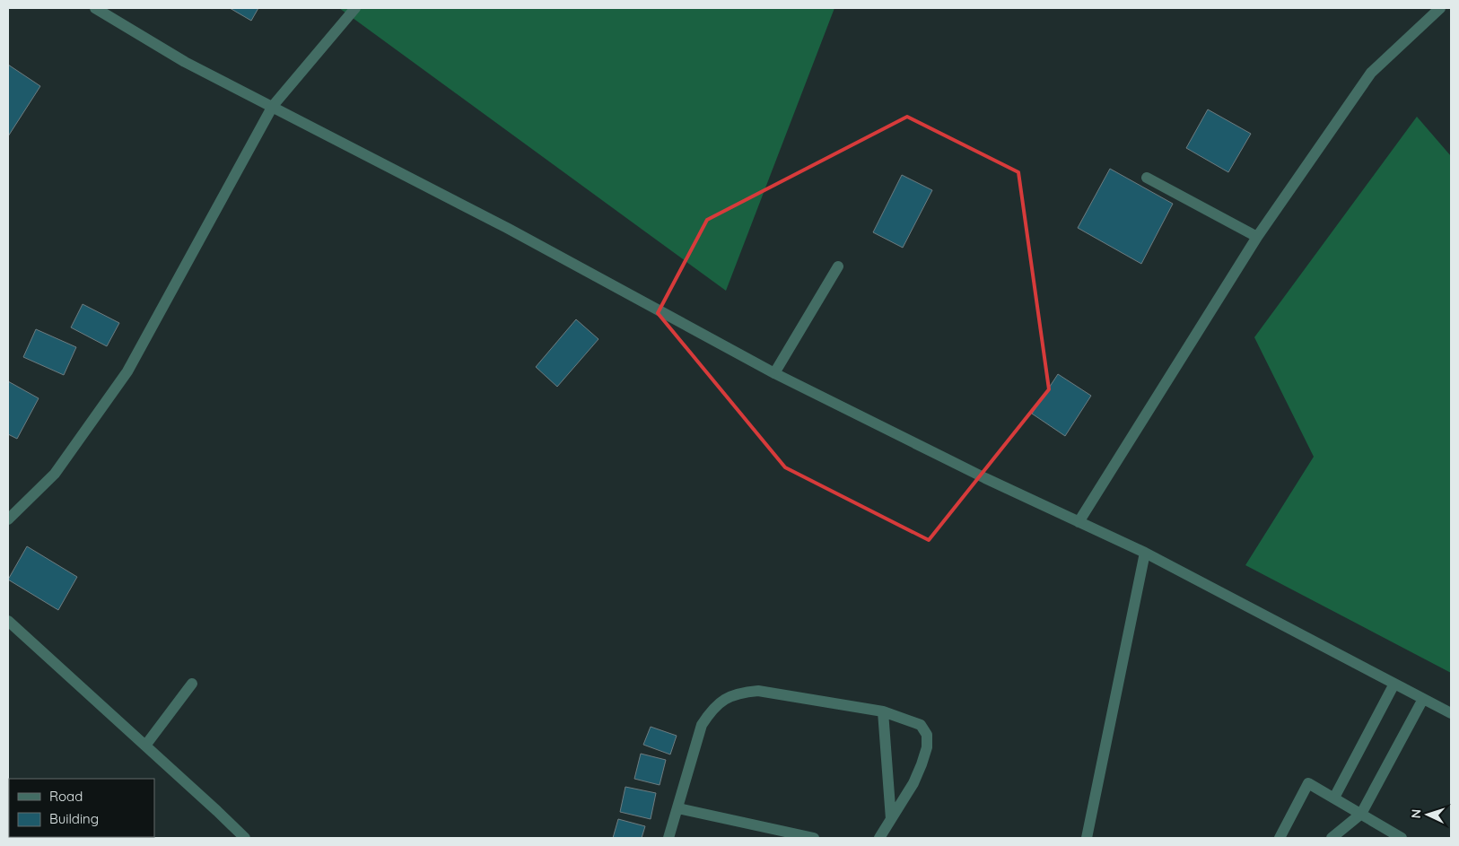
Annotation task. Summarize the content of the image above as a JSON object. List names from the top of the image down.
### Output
{
  "legend": ["Road", "Building"],
  "north": "left"
}
